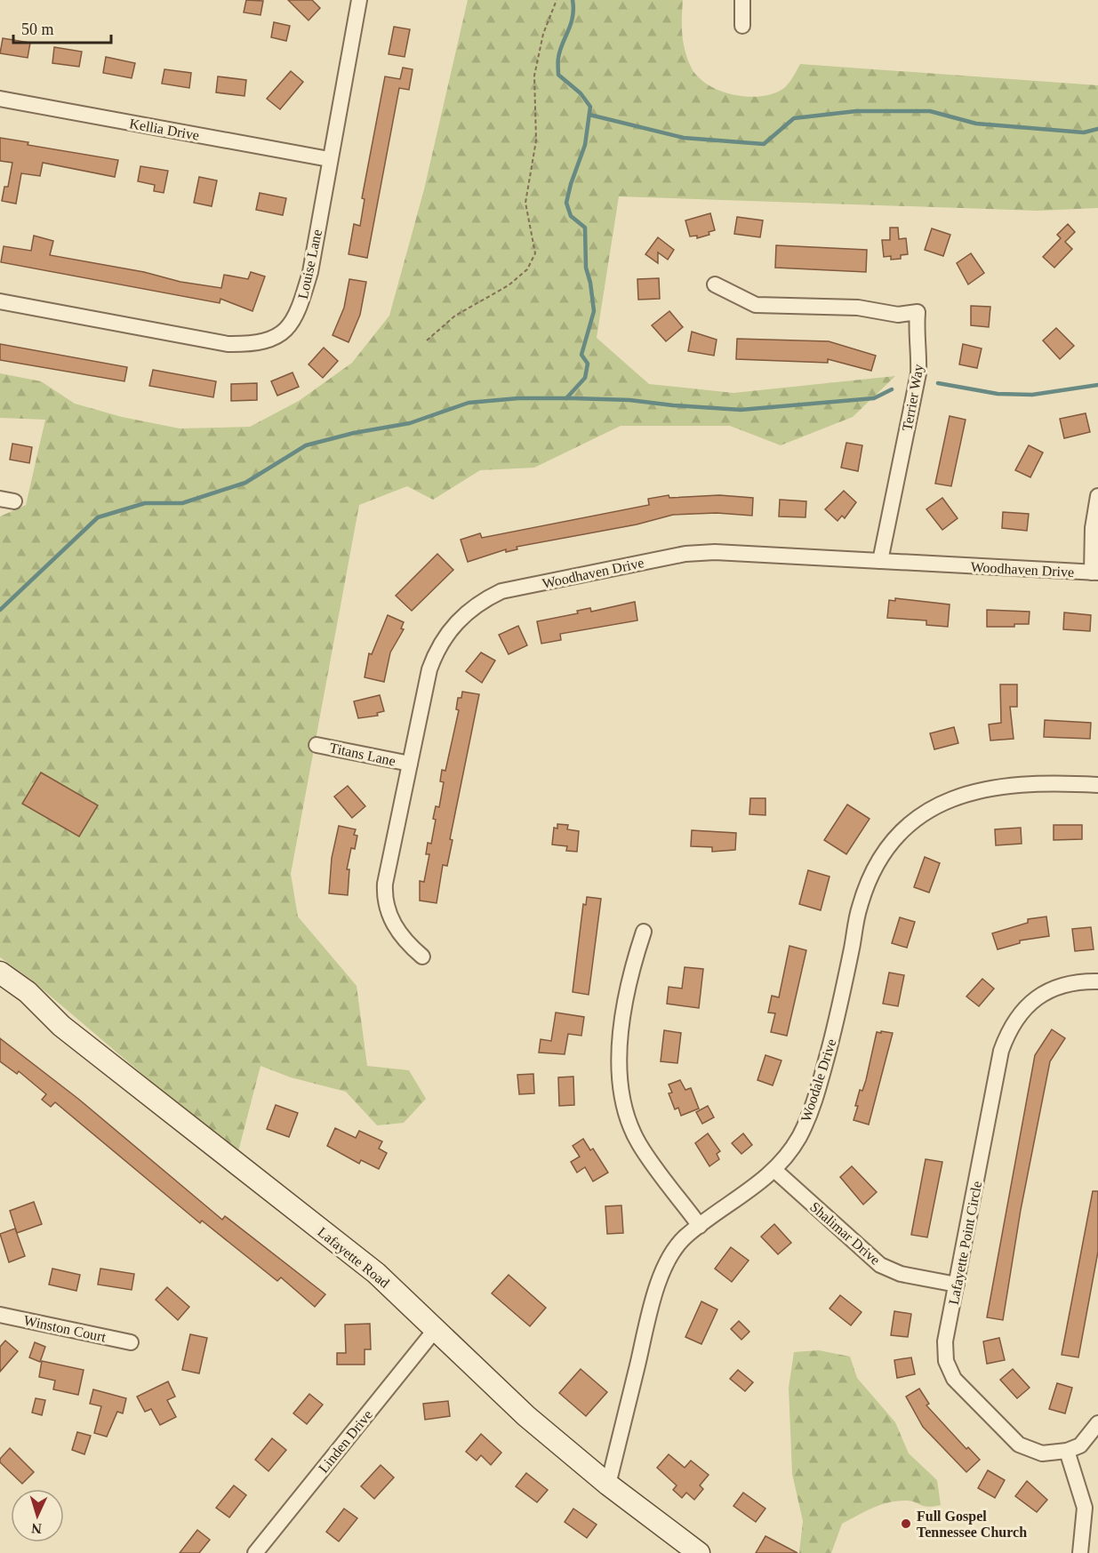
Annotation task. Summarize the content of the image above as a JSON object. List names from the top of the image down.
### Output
{
  "streets": {
    "main road": ["Lafayette Road"],
    "street": [
      "Kellia Drive",
      "Louise Lane",
      "Terrier Way",
      "Woodhaven Drive",
      "Titans Lane",
      "Woodale Drive",
      "Shalimar Drive",
      "Lafayette Point Circle",
      "Winston Court",
      "Linden Drive"
    ]
  },
  "crossings": [
    ["Kellia Drive", "Louise Lane"],
    ["Terrier Way", "Woodhaven Drive"],
    ["Woodhaven Drive", "Titans Lane"],
    ["Woodale Drive", "Shalimar Drive"],
    ["Woodale Drive", "Lafayette Road"],
    ["Shalimar Drive", "Lafayette Point Circle"],
    ["Lafayette Road", "Linden Drive"]
  ],
  "places": ["Full Gospel Tennessee Church"],
  "scale_bar": "50 m",
  "north": "bottom"
}
